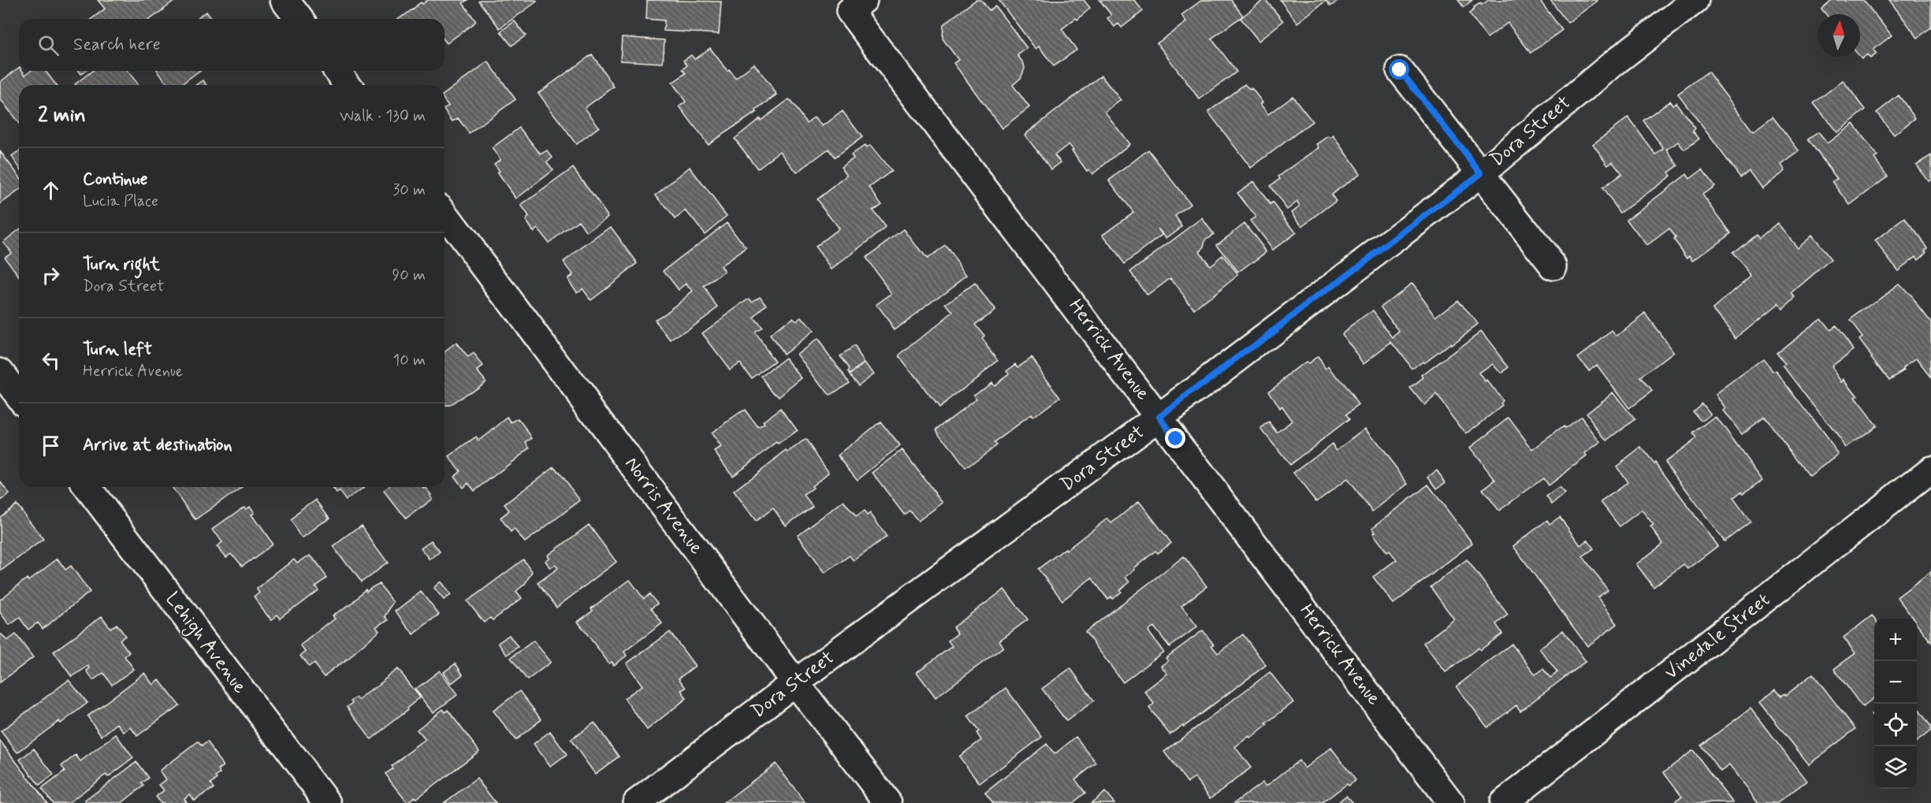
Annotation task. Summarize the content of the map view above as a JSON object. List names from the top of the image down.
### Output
{
  "streets": {
    "street": [
      "Dora Street",
      "Herrick Avenue",
      "Norris Avenue",
      "Vinedale Street",
      "Lehigh Avenue"
    ]
  },
  "crossings": [
    ["Dora Street", "Herrick Avenue"],
    ["Dora Street", "Norris Avenue"]
  ],
  "north": "top",
  "page": {
    "search": "Search here",
    "heading": ["2 min", "Walk · 130 m"],
    "list": [
      ["Continue", "Lucia Place", "30 m"],
      ["Turn right", "Dora Street", "90 m"],
      ["Turn left", "Herrick Avenue", "10 m"],
      "Arrive at destination"
    ],
    "map_buttons": ["+", "−"]
  }
}
